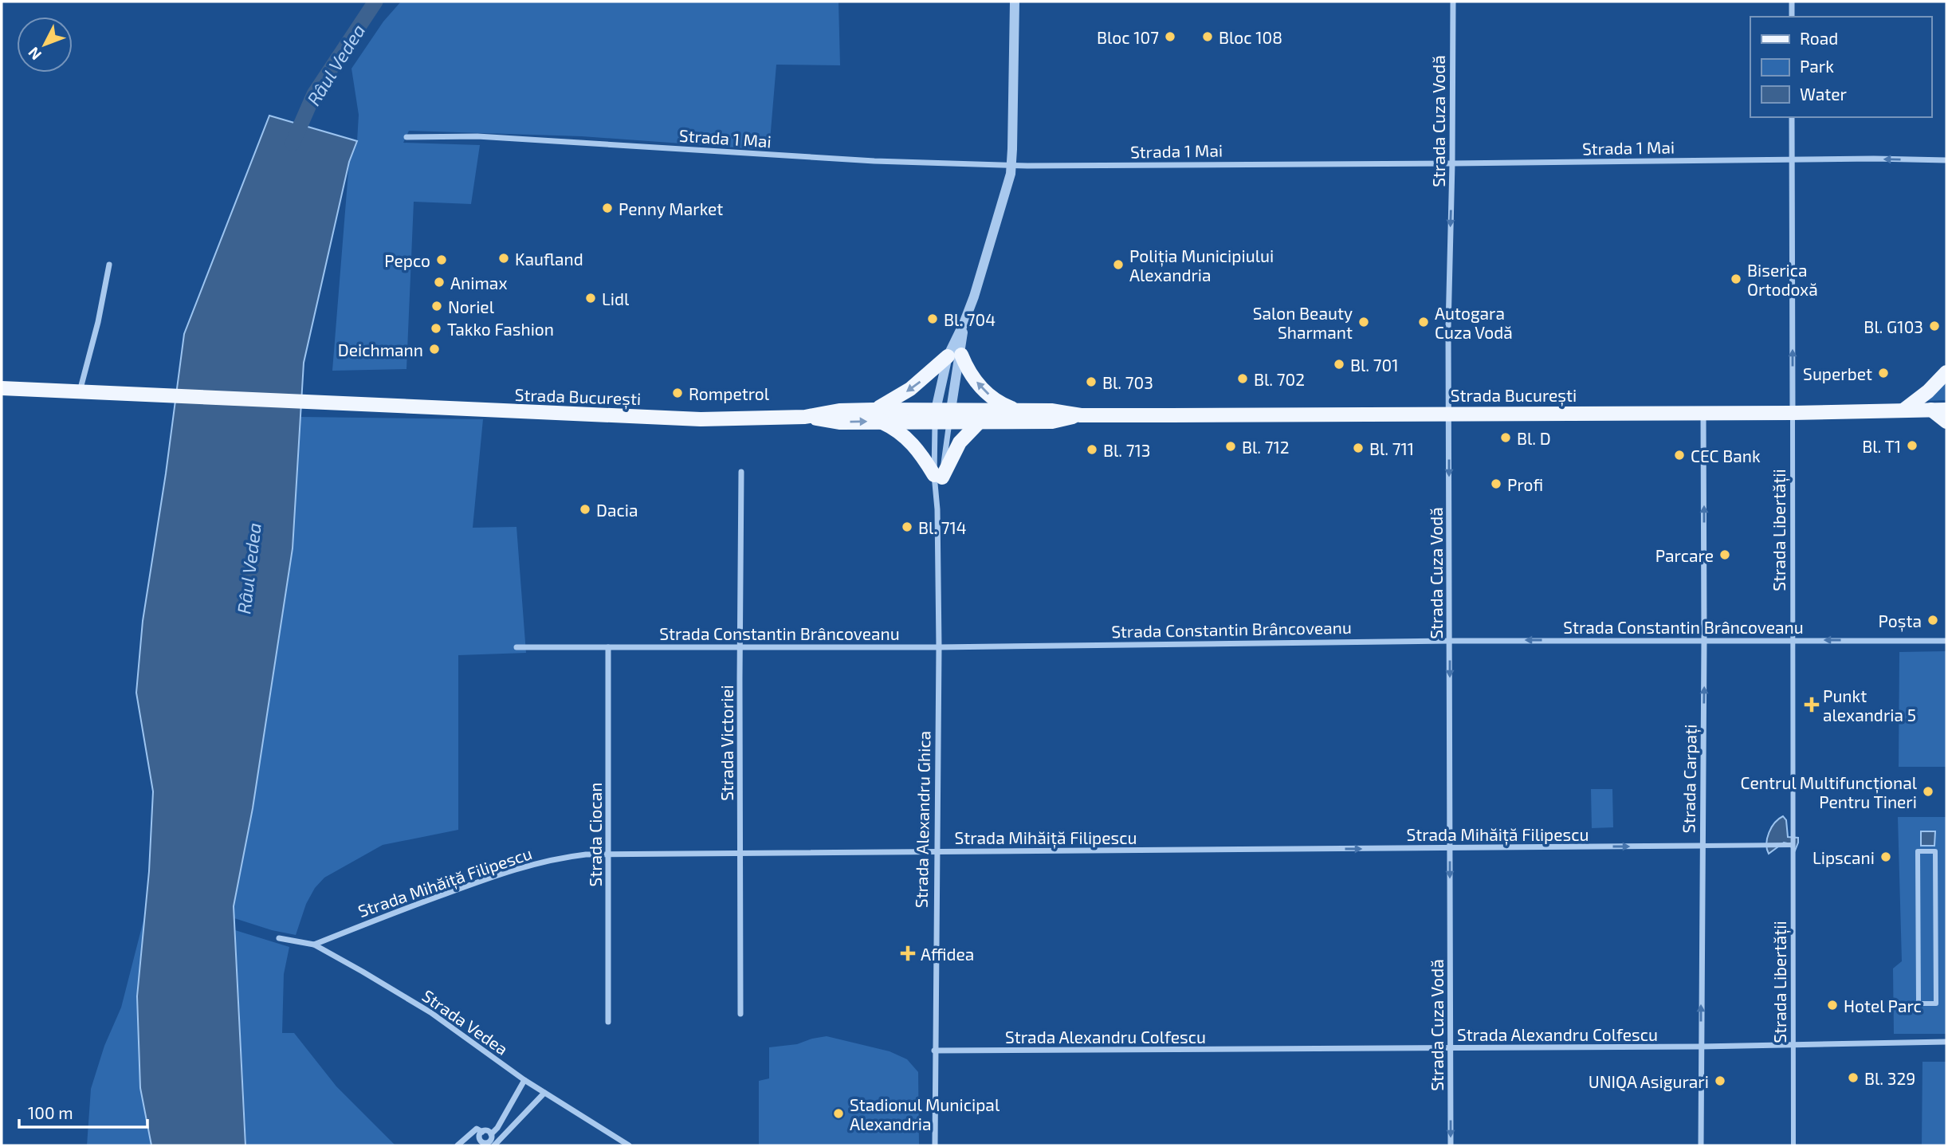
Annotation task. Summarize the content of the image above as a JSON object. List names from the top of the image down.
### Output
{
  "streets": {
    "main road": ["Strada București"],
    "street": [
      "Strada Cuza Vodă",
      "Strada 1 Mai",
      "Strada Libertății",
      "Strada Constantin Brâncoveanu",
      "Strada Victoriei",
      "Strada Carpați",
      "Strada Alexandru Ghica",
      "Strada Mihăiță Filipescu",
      "Strada Ciocan",
      "Strada Vedea",
      "Strada Alexandru Colfescu"
    ]
  },
  "crossings": [
    ["Strada Cuza Vodă", "Strada 1 Mai"],
    ["Strada Cuza Vodă", "Strada București"],
    ["Strada Cuza Vodă", "Strada Constantin Brâncoveanu"],
    ["Strada Cuza Vodă", "Strada Mihăiță Filipescu"],
    ["Strada Cuza Vodă", "Strada Alexandru Colfescu"],
    ["Strada 1 Mai", "Strada Libertății"],
    ["Strada 1 Mai", "Strada Alexandru Ghica"],
    ["Strada București", "Strada Libertății"],
    ["Strada București", "Strada Carpați"],
    ["Strada București", "Strada Alexandru Ghica"],
    ["Strada Libertății", "Strada Constantin Brâncoveanu"],
    ["Strada Libertății", "Strada Mihăiță Filipescu"],
    ["Strada Libertății", "Strada Alexandru Colfescu"],
    ["Strada Constantin Brâncoveanu", "Strada Victoriei"],
    ["Strada Constantin Brâncoveanu", "Strada Carpați"],
    ["Strada Constantin Brâncoveanu", "Strada Alexandru Ghica"],
    ["Strada Constantin Brâncoveanu", "Strada Ciocan"],
    ["Strada Victoriei", "Strada Mihăiță Filipescu"],
    ["Strada Carpați", "Strada Mihăiță Filipescu"],
    ["Strada Carpați", "Strada Alexandru Colfescu"],
    ["Strada Alexandru Ghica", "Strada Mihăiță Filipescu"],
    ["Strada Alexandru Ghica", "Strada Alexandru Colfescu"],
    ["Strada Mihăiță Filipescu", "Strada Ciocan"],
    ["Strada Mihăiță Filipescu", "Strada Vedea"]
  ],
  "one_way": ["Strada Cuza Vodă", "Strada Carpați", "Strada Mihăiță Filipescu"],
  "water": ["Râul Vedea"],
  "places": {
    "other": [
      "Bloc 107",
      "Bloc 108",
      "Penny Market",
      "Kaufland",
      "Pepco",
      "Poliția Municipiului Alexandria",
      "Biserica Ortodoxă",
      "Animax",
      "Lidl",
      "Noriel",
      "Bl. 704",
      "Salon Beauty Sharmant",
      "Autogara Cuza Vodă",
      "Bl. G103",
      "Takko Fashion",
      "Deichmann",
      "Bl. 701",
      "Superbet",
      "Bl. 702",
      "Bl. 703",
      "Rompetrol",
      "Bl. D",
      "Bl. T1",
      "Bl. 712",
      "Bl. 711",
      "Bl. 713",
      "CEC Bank",
      "Profi",
      "Dacia",
      "Bl. 714",
      "Parcare",
      "Poșta",
      "Centrul Multifuncțional Pentru Tineri",
      "Lipscani",
      "Hotel Parc",
      "Bl. 329",
      "UNIQA Asigurari",
      "Stadionul Municipal Alexandria"
    ],
    "health": ["Punkt alexandria 5", "Affidea"]
  },
  "legend": ["Road", "Park", "Water"],
  "scale_bar": "100 m",
  "north": "bottom left"
}
